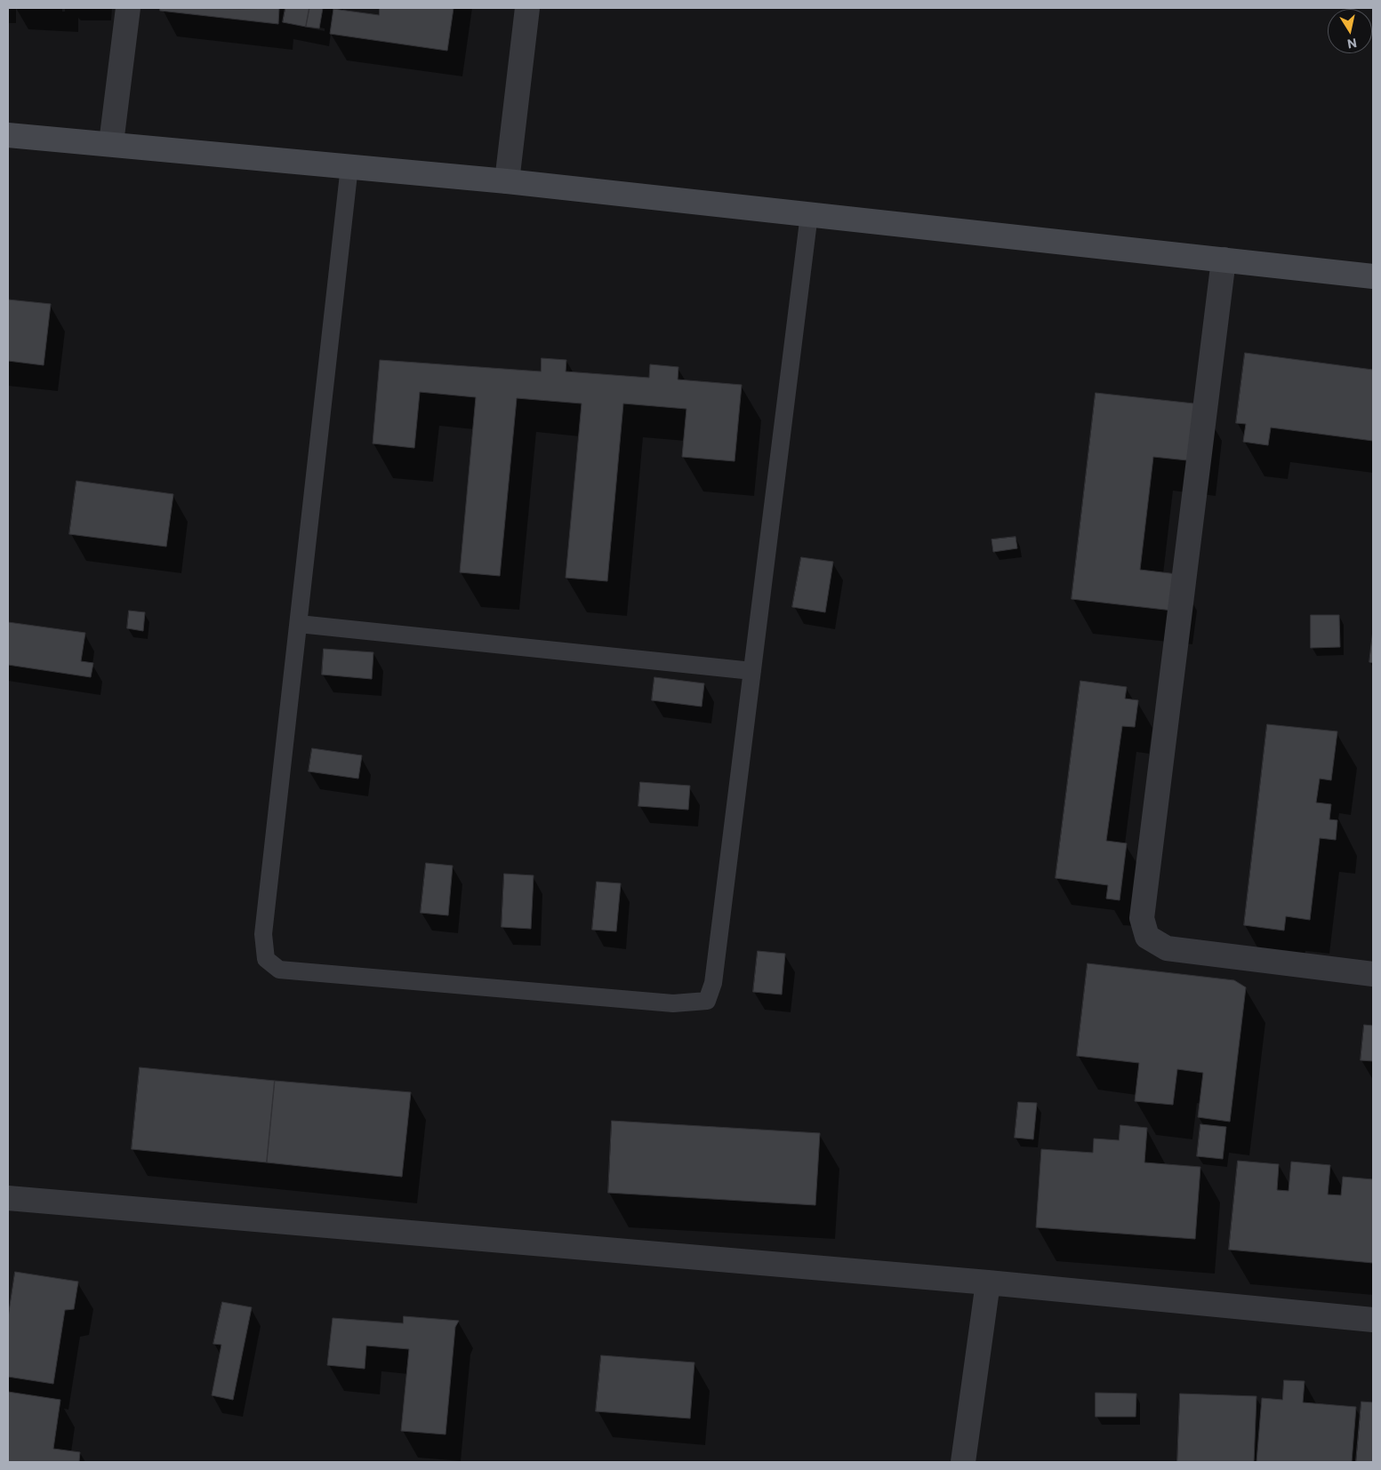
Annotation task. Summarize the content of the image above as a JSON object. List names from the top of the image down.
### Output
{
  "north": "bottom"
}
